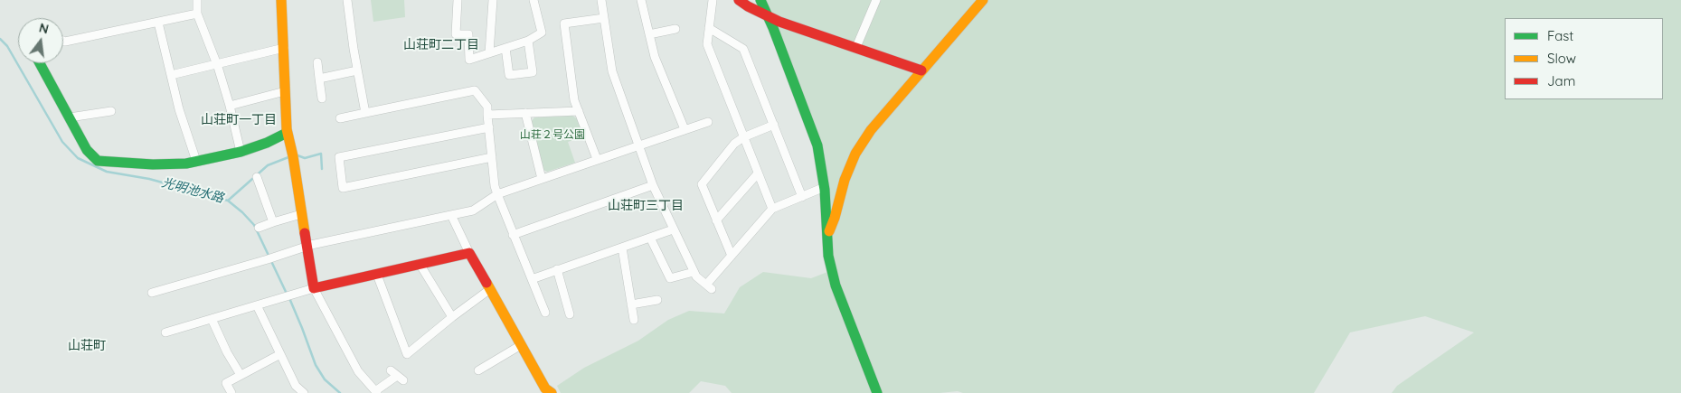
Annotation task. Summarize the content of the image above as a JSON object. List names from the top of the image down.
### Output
{
  "districts": [
    "山荘町二丁目",
    "山荘町一丁目",
    "山荘町三丁目",
    "山荘町"
  ],
  "water": ["光明池水路"],
  "parks": ["山荘２号公園"],
  "legend": ["Fast", "Slow", "Jam"],
  "north": "top"
}
